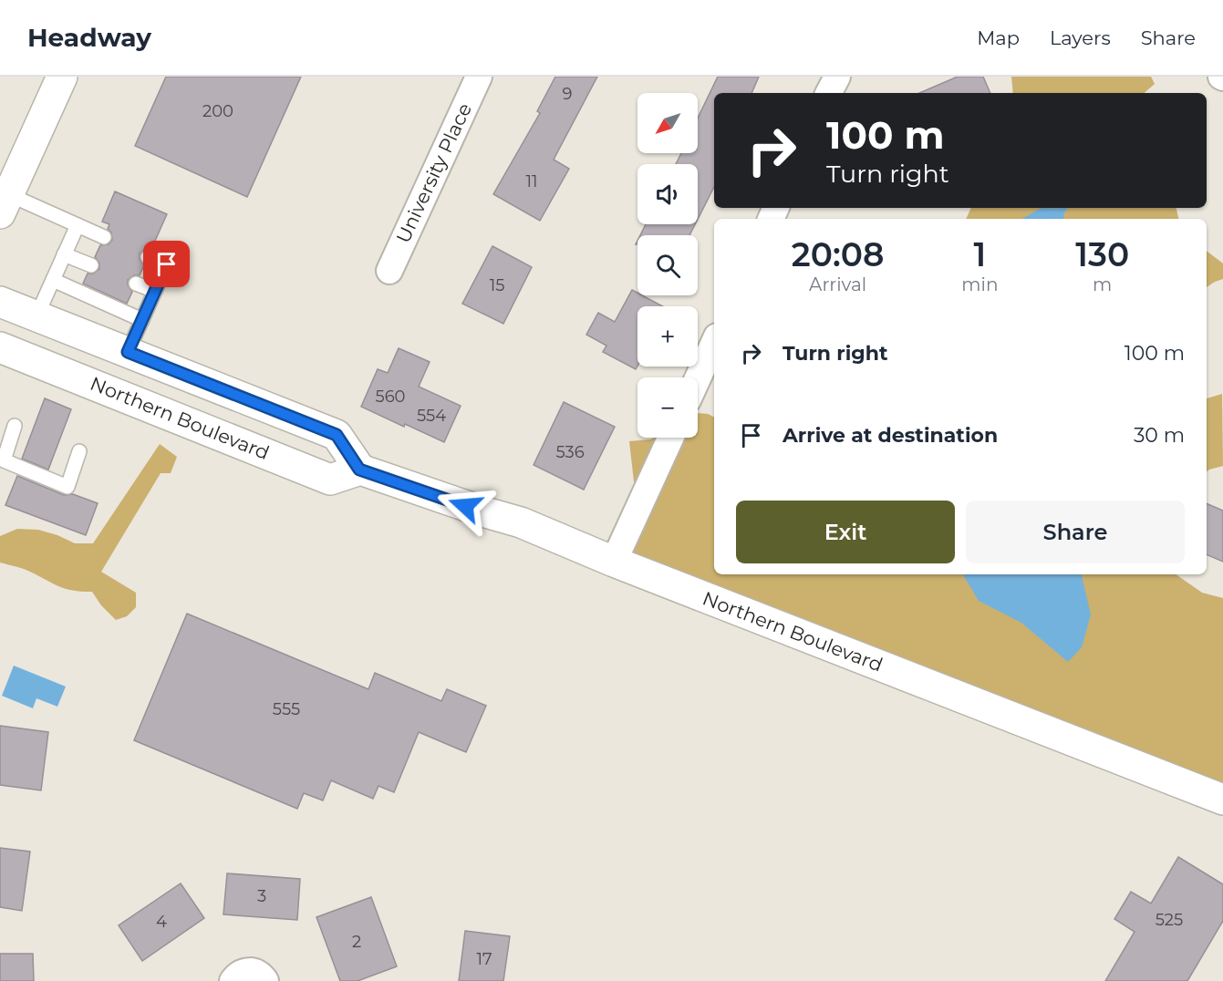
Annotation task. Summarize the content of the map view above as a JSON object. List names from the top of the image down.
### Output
{
  "streets": {
    "main road": ["Northern Boulevard"],
    "street": ["University Place"]
  },
  "house_numbers": [
    "9",
    "200",
    "11",
    "15",
    "560",
    "554",
    "536",
    "555",
    "3",
    "525",
    "4",
    "2",
    "17"
  ],
  "north": "bottom left",
  "page": {
    "header": "Headway",
    "nav": ["Map", "Layers", "Share"],
    "map_buttons": ["+", "−"],
    "turn": ["100 m", "Turn right"],
    "eta": [
      "20:08",
      "Arrival",
      "1",
      "min",
      "130",
      "m"
    ],
    "list": [
      {
        "name": "Turn right",
        "value": "100 m"
      },
      {
        "name": "Arrive at destination",
        "value": "30 m"
      }
    ],
    "buttons": ["Exit", "Share"]
  }
}
